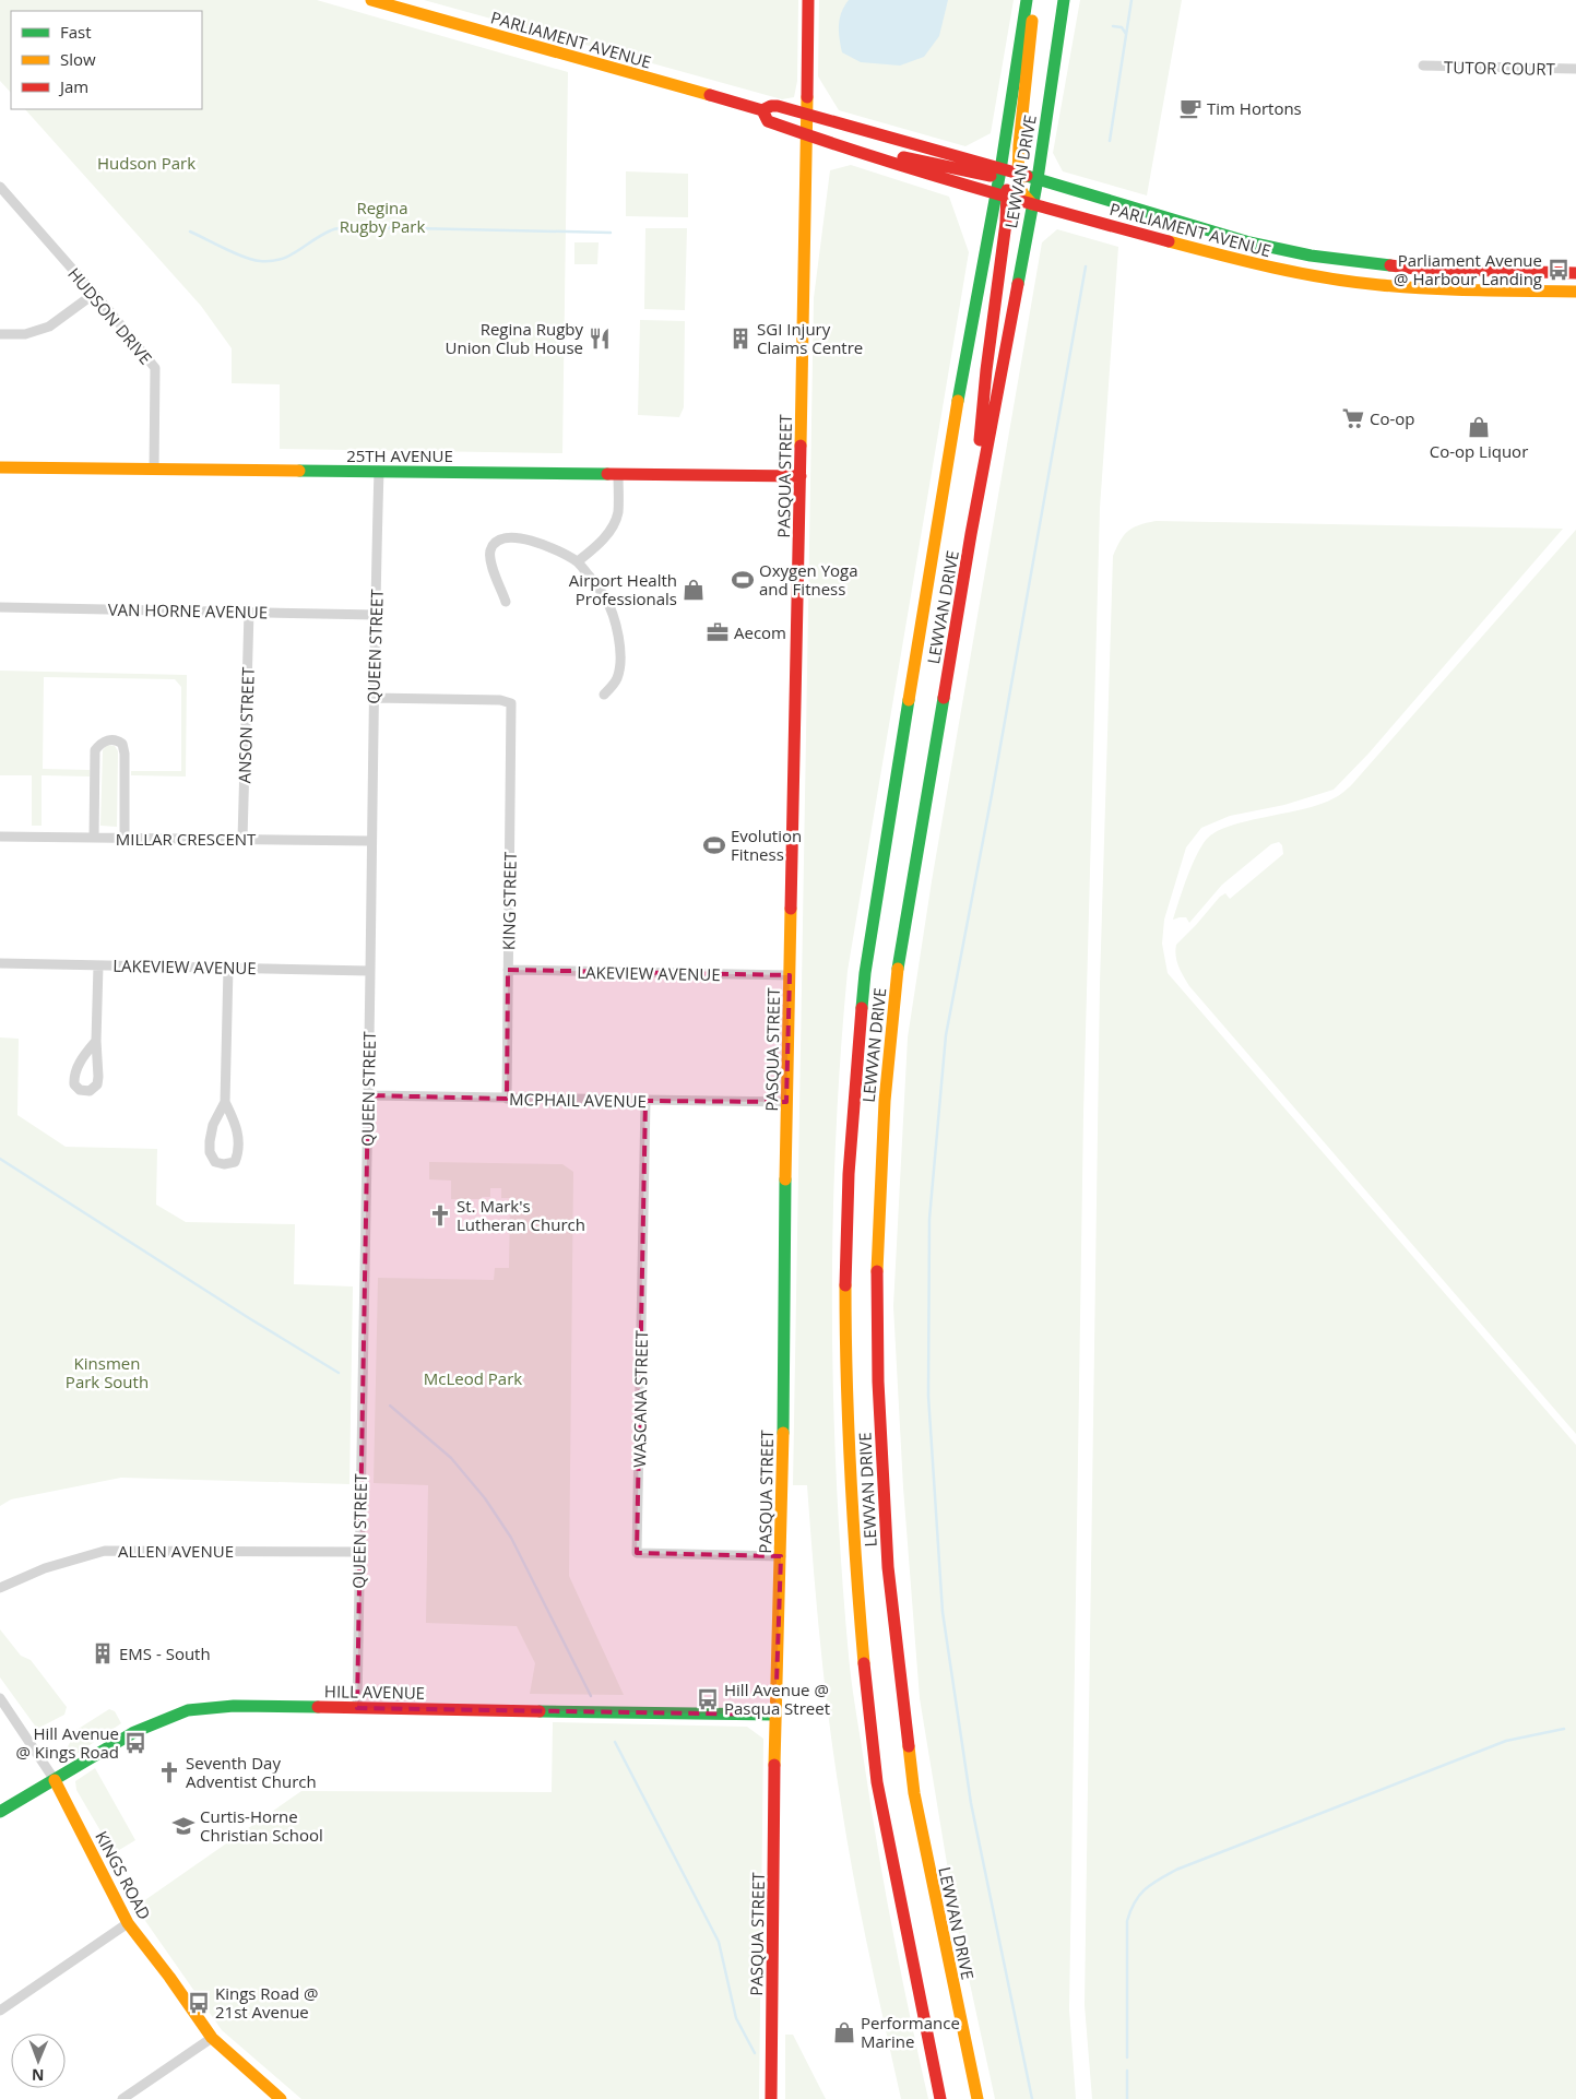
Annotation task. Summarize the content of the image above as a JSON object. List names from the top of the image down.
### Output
{
  "streets": {
    "main road": [
      "PARLIAMENT AVENUE",
      "LEWVAN DRIVE",
      "25TH AVENUE",
      "PASQUA STREET",
      "HILL AVENUE",
      "KINGS ROAD"
    ],
    "street": [
      "TUTOR COURT",
      "HUDSON DRIVE",
      "VAN HORNE AVENUE",
      "QUEEN STREET",
      "ANSON STREET",
      "MILLAR CRESCENT",
      "KING STREET",
      "LAKEVIEW AVENUE",
      "MCPHAIL AVENUE",
      "WASCANA STREET",
      "ALLEN AVENUE"
    ]
  },
  "crossings": [
    ["PARLIAMENT AVENUE", "LEWVAN DRIVE"],
    ["PARLIAMENT AVENUE", "PASQUA STREET"],
    ["HUDSON DRIVE", "25TH AVENUE"],
    ["25TH AVENUE", "PASQUA STREET"],
    ["25TH AVENUE", "QUEEN STREET"],
    ["PASQUA STREET", "LAKEVIEW AVENUE"],
    ["PASQUA STREET", "MCPHAIL AVENUE"],
    ["PASQUA STREET", "WASCANA STREET"],
    ["PASQUA STREET", "HILL AVENUE"],
    ["VAN HORNE AVENUE", "QUEEN STREET"],
    ["VAN HORNE AVENUE", "ANSON STREET"],
    ["QUEEN STREET", "MILLAR CRESCENT"],
    ["QUEEN STREET", "KING STREET"],
    ["QUEEN STREET", "LAKEVIEW AVENUE"],
    ["QUEEN STREET", "MCPHAIL AVENUE"],
    ["QUEEN STREET", "ALLEN AVENUE"],
    ["QUEEN STREET", "HILL AVENUE"],
    ["ANSON STREET", "MILLAR CRESCENT"],
    ["KING STREET", "LAKEVIEW AVENUE"],
    ["KING STREET", "MCPHAIL AVENUE"],
    ["MCPHAIL AVENUE", "WASCANA STREET"],
    ["HILL AVENUE", "KINGS ROAD"]
  ],
  "parks": [
    "Hudson Park",
    "Regina Rugby Park",
    "Kinsmen Park South",
    "McLeod Park"
  ],
  "places": {
    "cafe": ["Tim Hortons"],
    "bus stop": [
      "Parliament Avenue @ Harbour Landing",
      "Hill Avenue @ Pasqua Street",
      "Hill Avenue @ Kings Road",
      "Kings Road @ 21st Avenue"
    ],
    "restaurant": ["Regina Rugby Union Club House"],
    "building": ["SGI Injury Claims Centre", "EMS - South"],
    "supermarket": ["Co-op"],
    "shop": ["Co-op Liquor", "Airport Health Professionals", "Performance Marine"],
    "sports": ["Oxygen Yoga and Fitness", "Evolution Fitness"],
    "office": ["Aecom"],
    "church": ["St. Mark's Lutheran Church", "Seventh Day Adventist Church"],
    "school or university": ["Curtis-Horne Christian School"]
  },
  "legend": ["Fast", "Slow", "Jam"],
  "north": "bottom"
}
